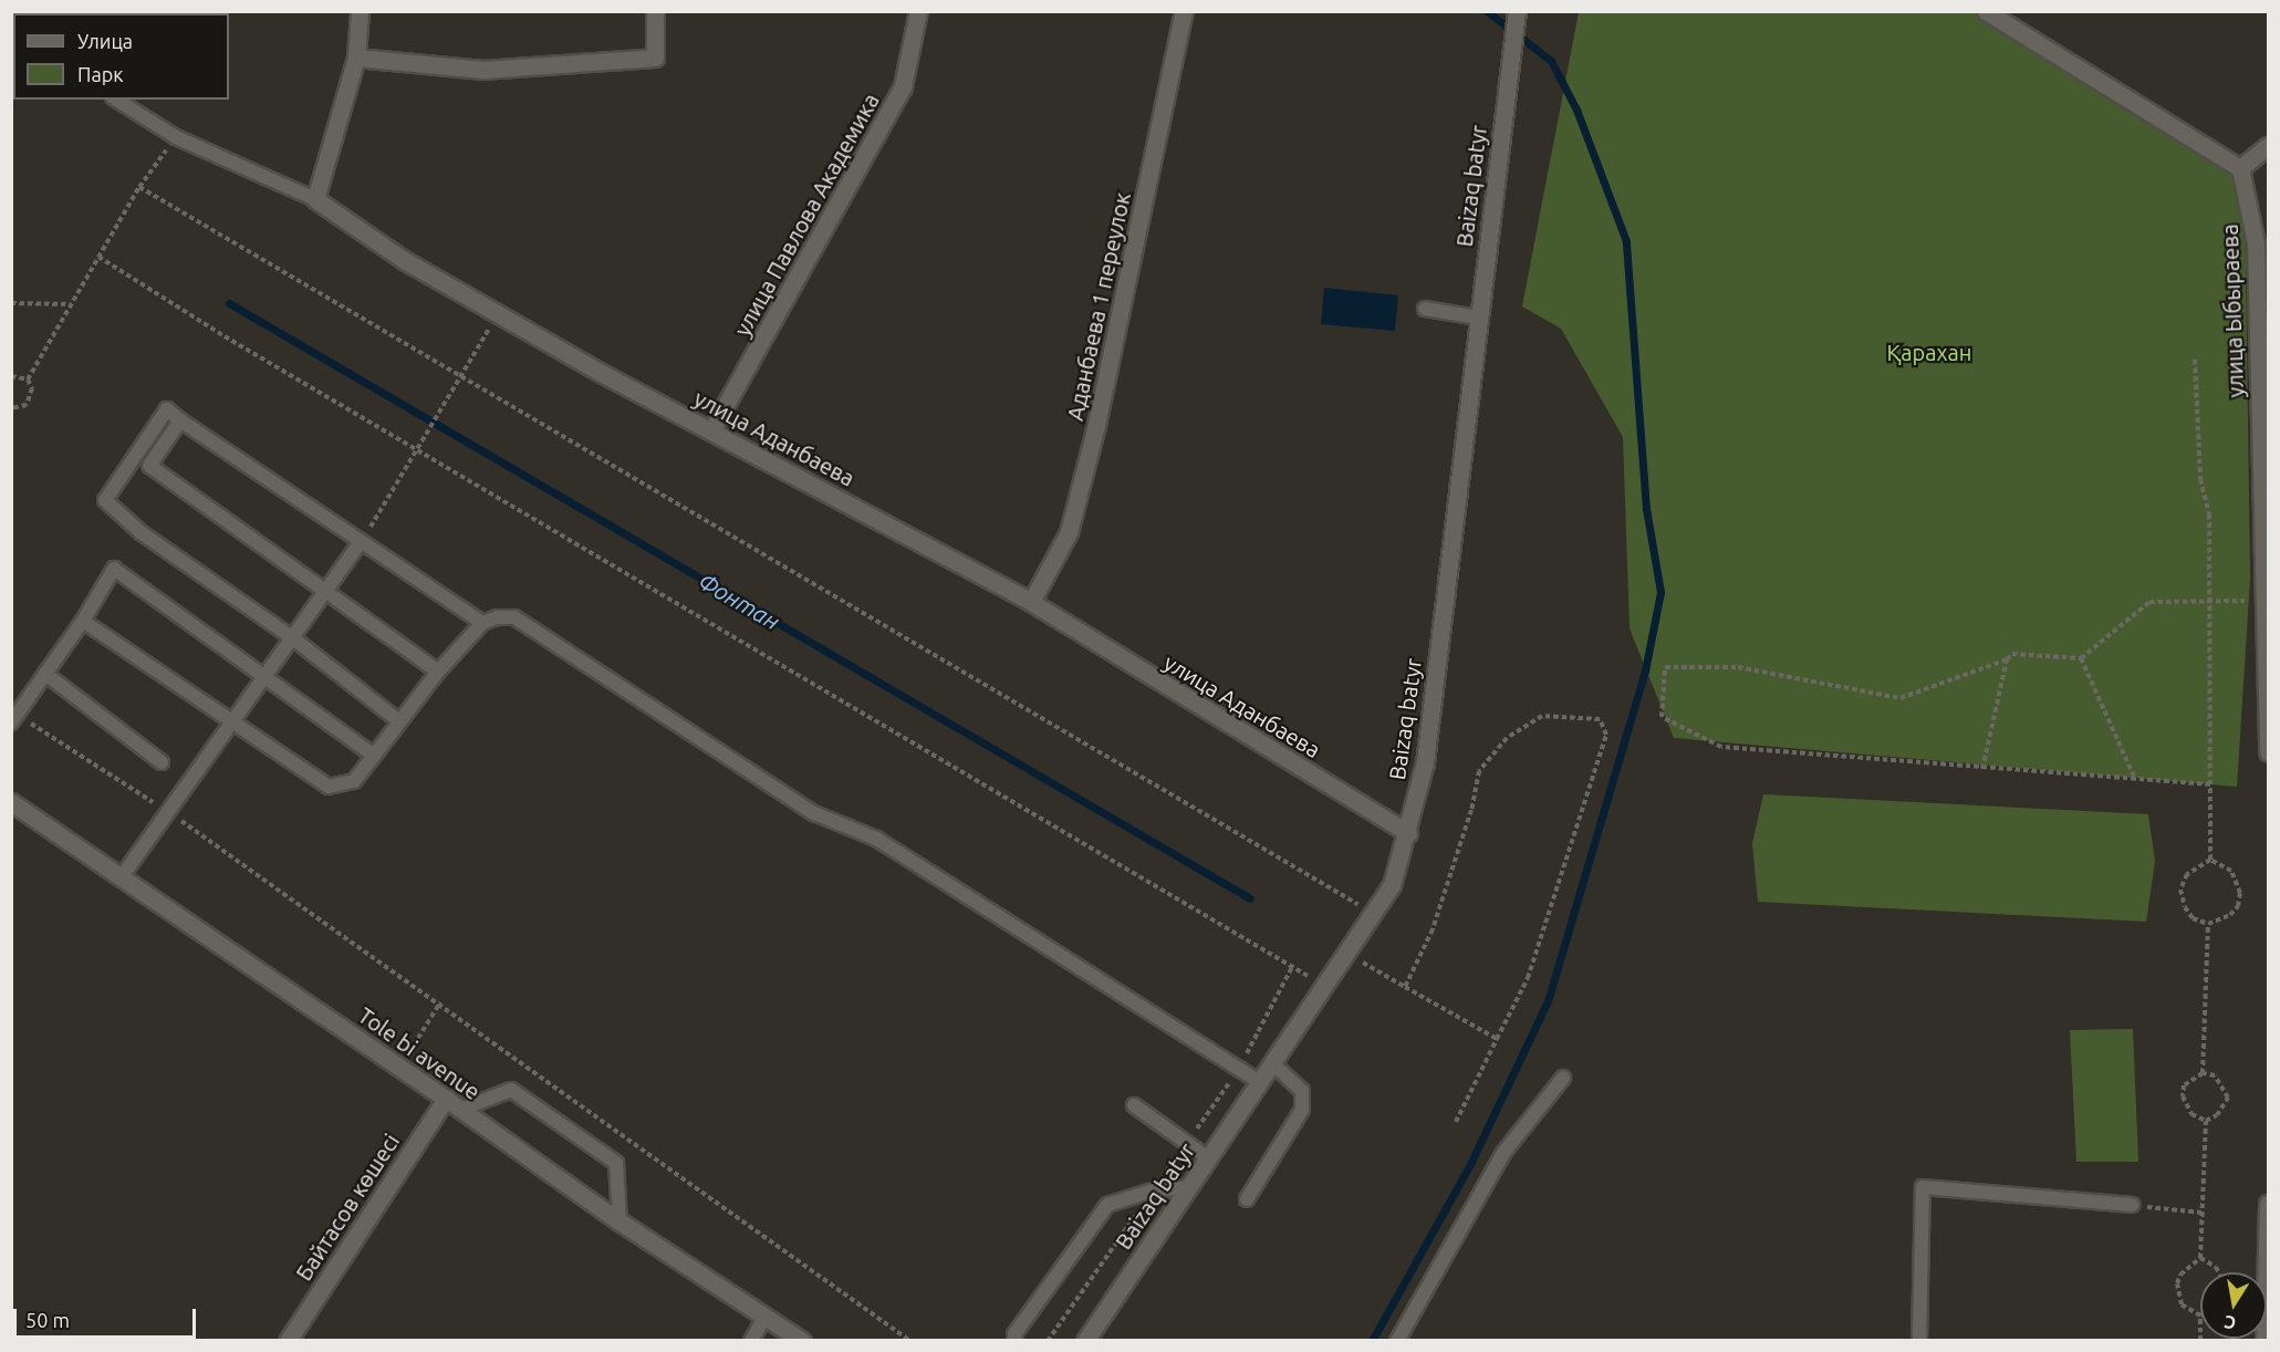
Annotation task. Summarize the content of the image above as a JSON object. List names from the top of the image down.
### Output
{
  "streets": {
    "street": [
      "Baizaq batyr",
      "улица Павлова Академика",
      "Аданбаева 1 переулок",
      "улица Ыбыраева",
      "улица Аданбаева",
      "Tole bi avenue",
      "Байтасов көшесі"
    ]
  },
  "crossings": [
    ["Baizaq batyr", "улица Аданбаева"],
    ["улица Павлова Академика", "улица Аданбаева"],
    ["Аданбаева 1 переулок", "улица Аданбаева"],
    ["Tole bi avenue", "Байтасов көшесі"]
  ],
  "water": ["Фонтан"],
  "parks": ["Қарахан"],
  "legend": ["Улица", "Парк"],
  "scale_bar": "50 m",
  "north": "bottom"
}
